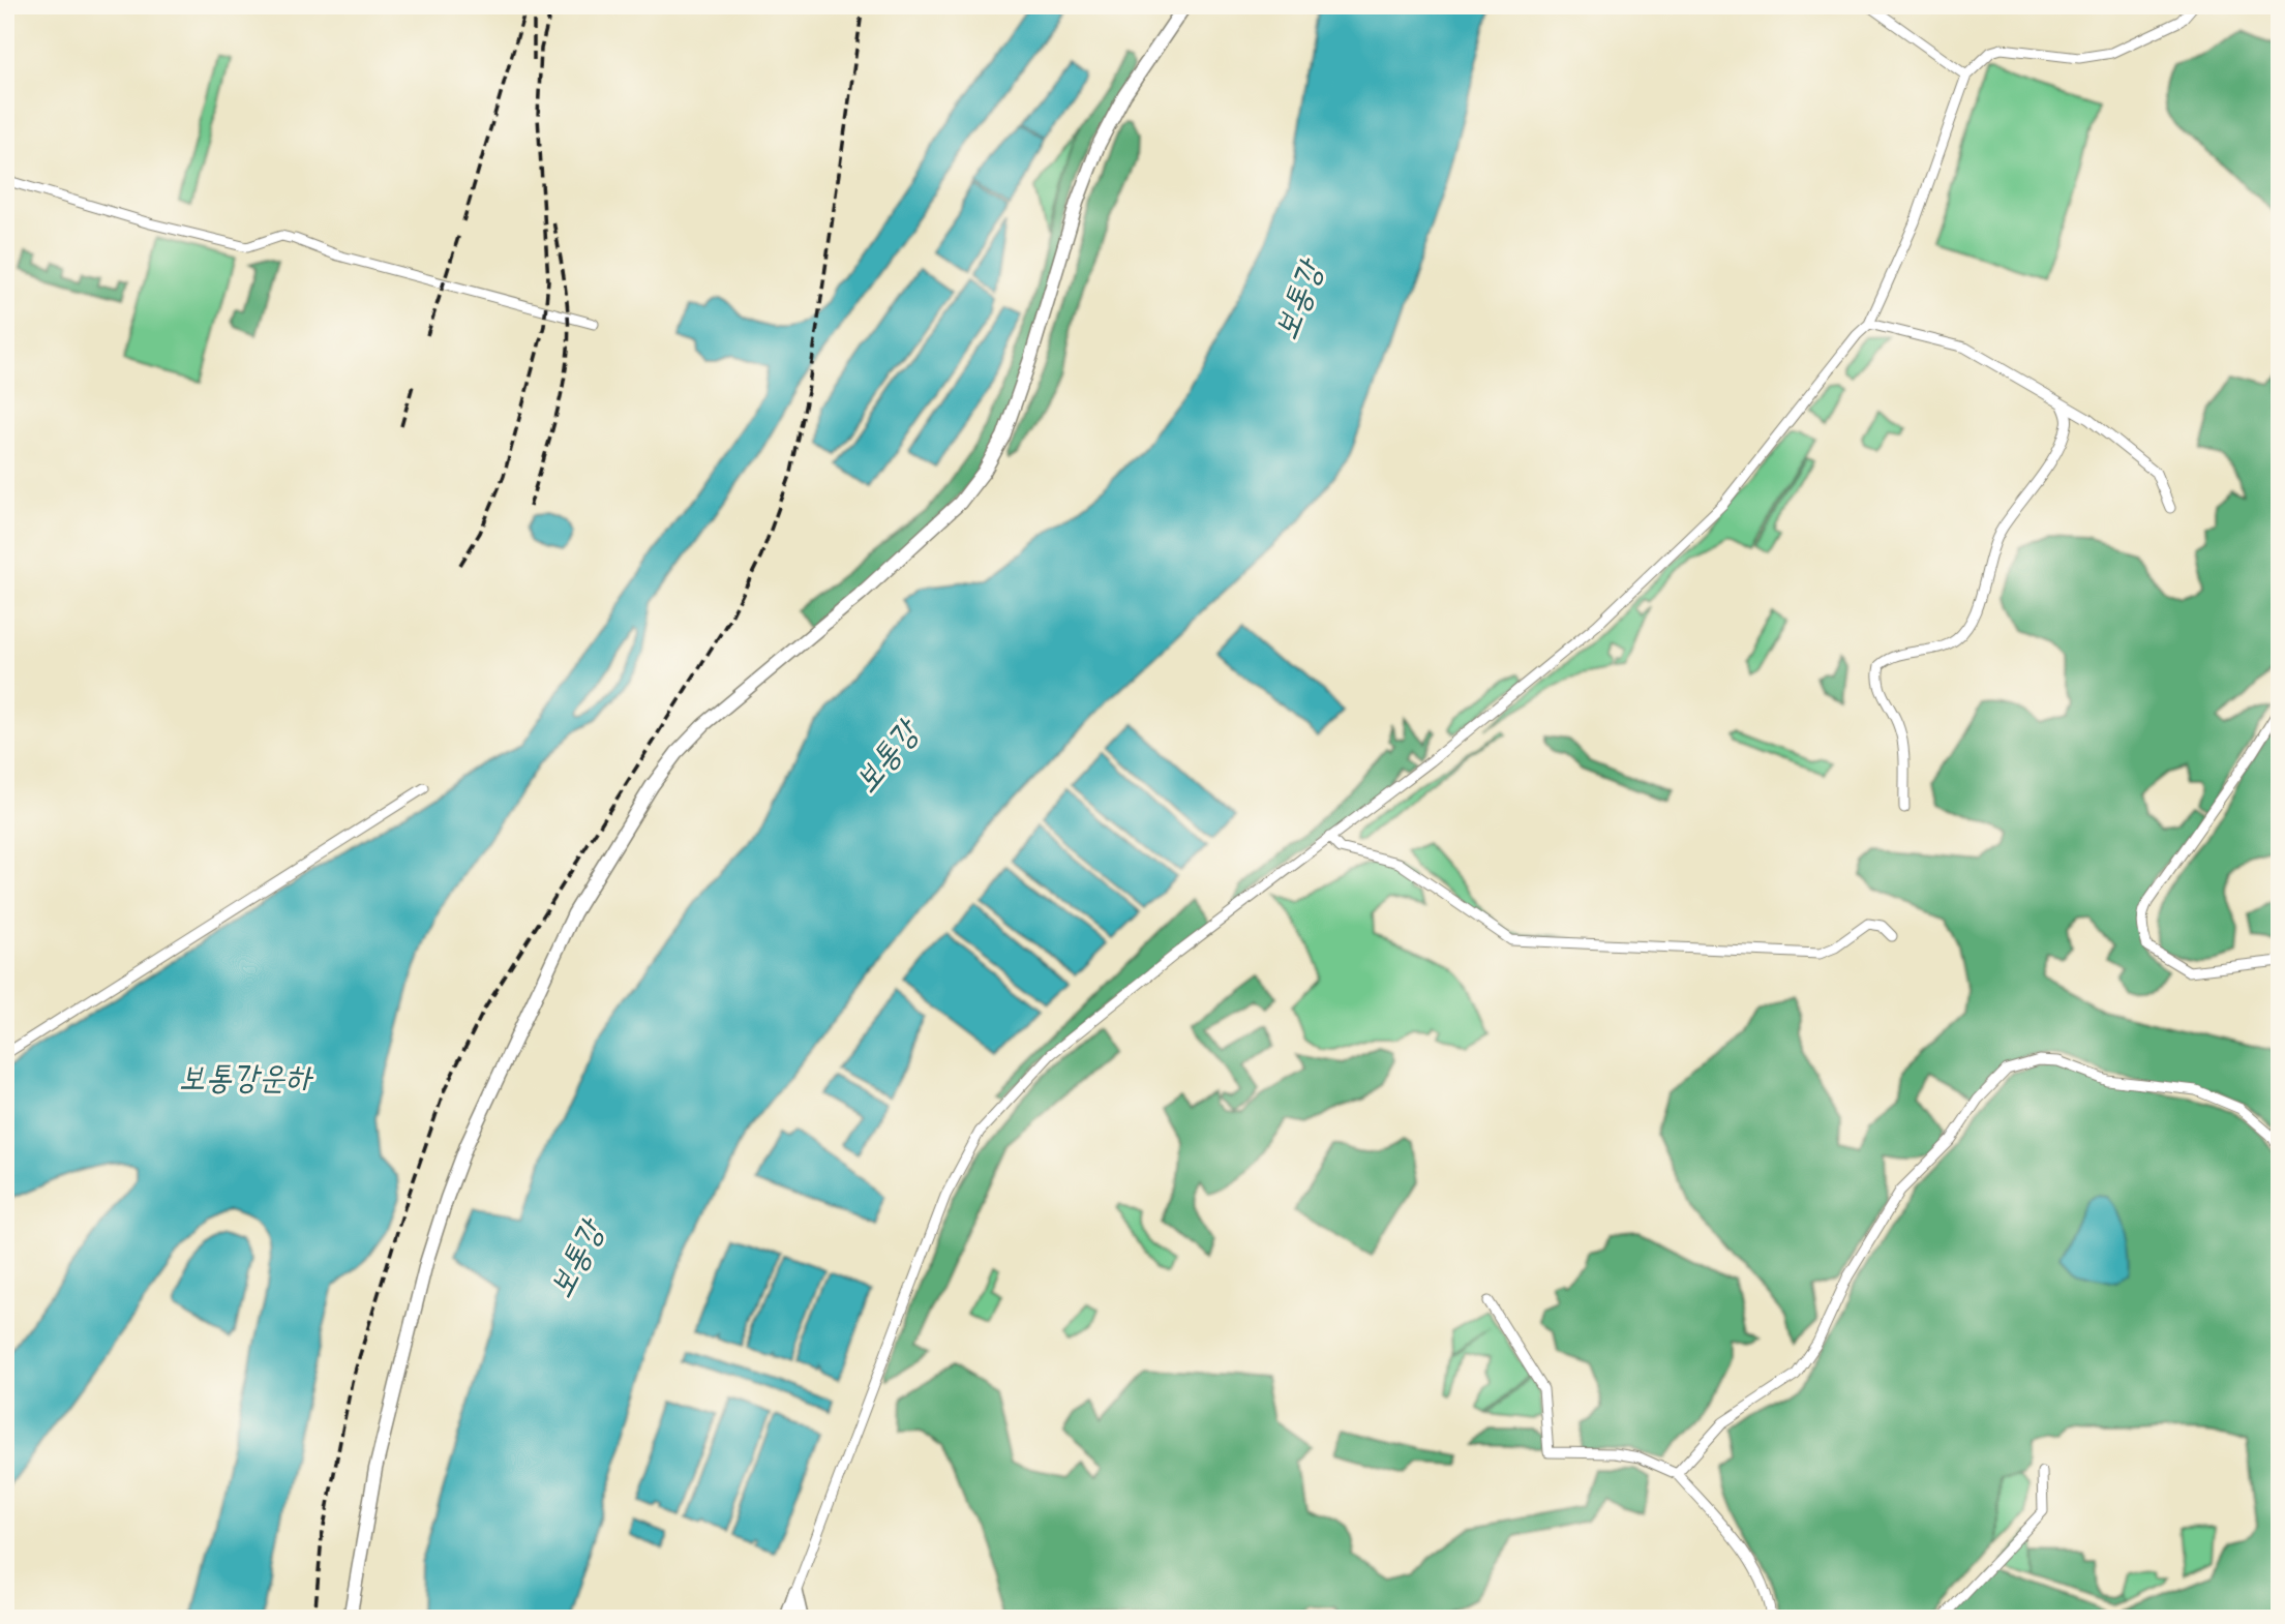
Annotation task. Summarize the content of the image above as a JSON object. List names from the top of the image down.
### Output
{
  "water": ["보통강", "보통강운하"]
}
